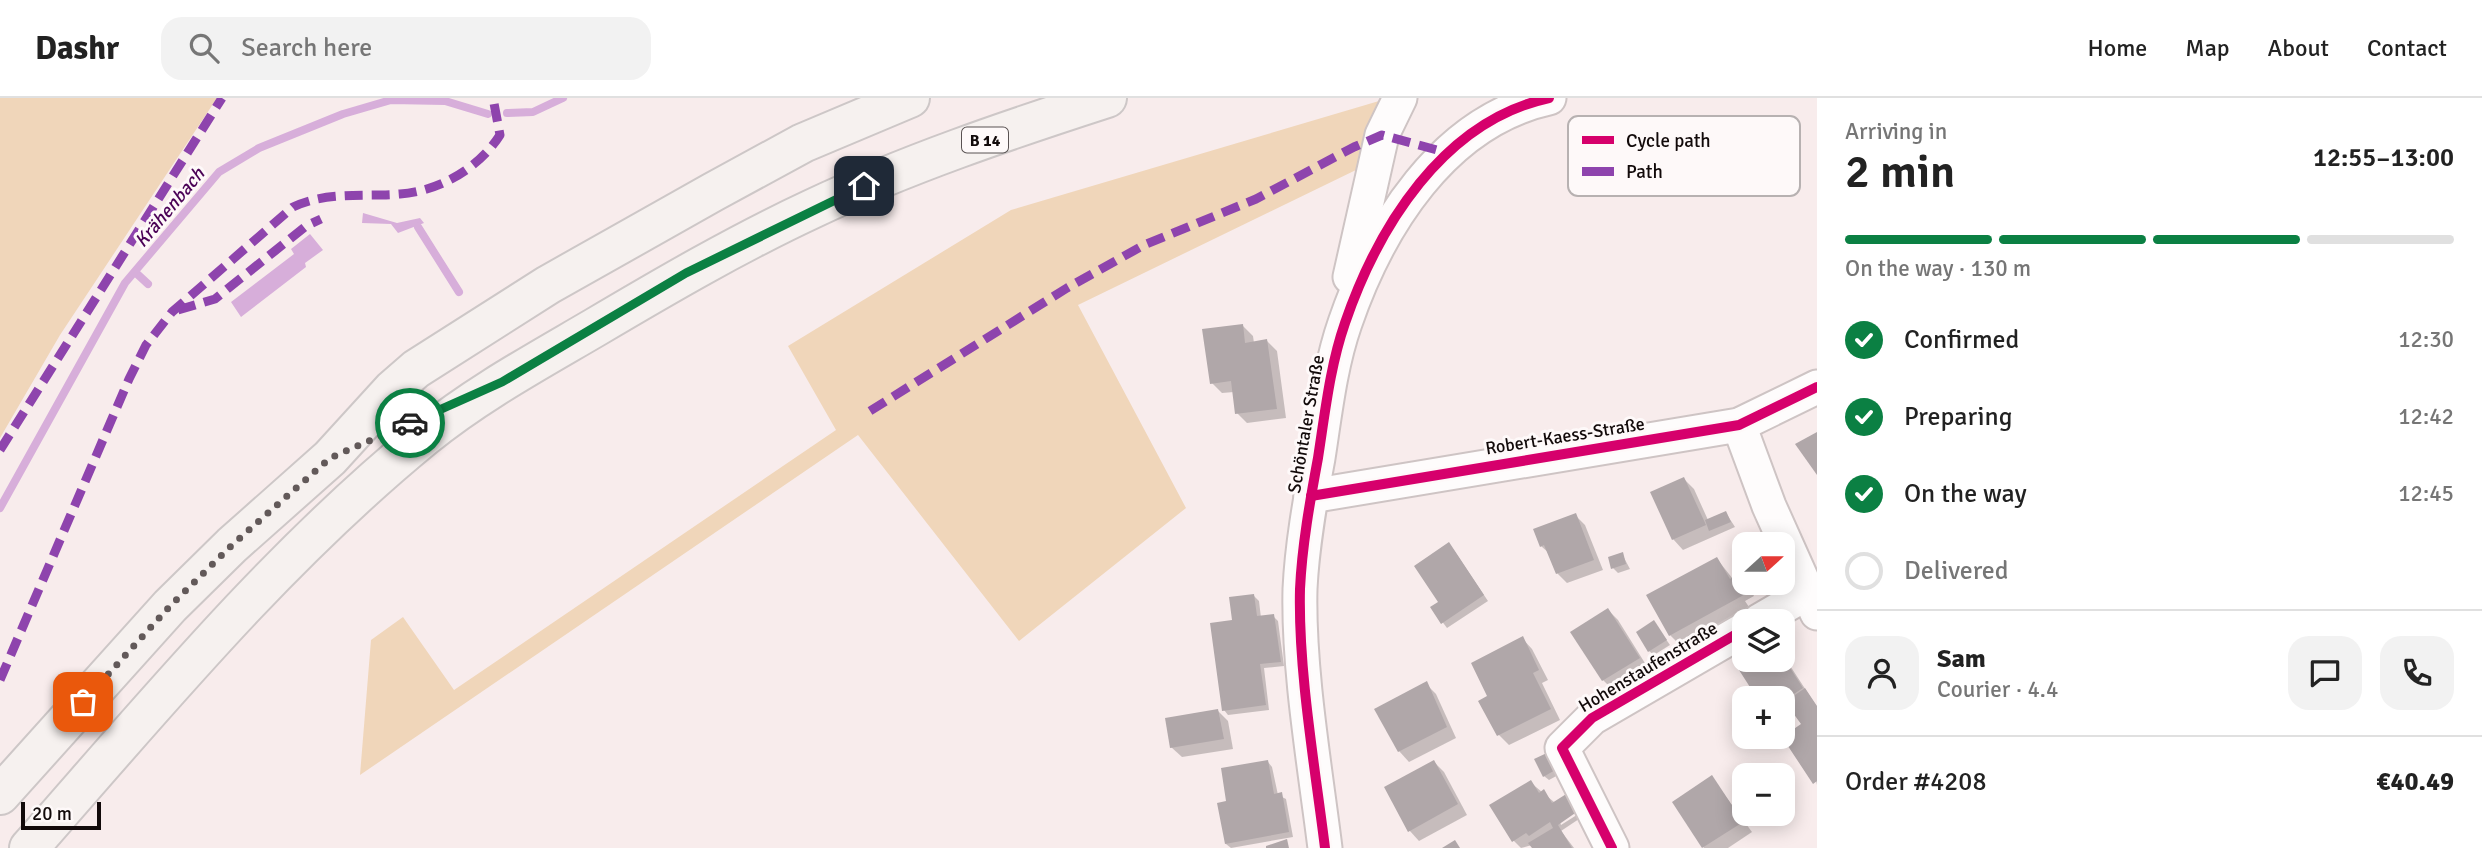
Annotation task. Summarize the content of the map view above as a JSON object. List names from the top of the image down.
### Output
{
  "streets": {
    "main road": ["B 14"],
    "street": ["Schöntaler Straße", "Robert-Kaess-Straße", "Hohenstaufenstraße"]
  },
  "crossings": [
    ["Schöntaler Straße", "Robert-Kaess-Straße"]
  ],
  "water": ["Krähenbach"],
  "legend": ["Cycle path", "Path"],
  "scale_bar": "20 m",
  "north": "right",
  "page": {
    "header": "Dashr",
    "search": "Search here",
    "nav": [
      "Home",
      "Map",
      "About",
      "Contact"
    ],
    "heading": ["2 min", "Arriving in", "12:55–13:00"],
    "panel": [
      "Sam",
      "Courier · 4.4",
      "Order #4208",
      "€40.49"
    ],
    "bar": "On the way · 130 m",
    "list": [
      ["Confirmed", "12:30"],
      ["Preparing", "12:42"],
      ["On the way", "12:45"],
      "Delivered"
    ],
    "map_buttons": ["+", "−"],
    "scale": "20 m"
  }
}
